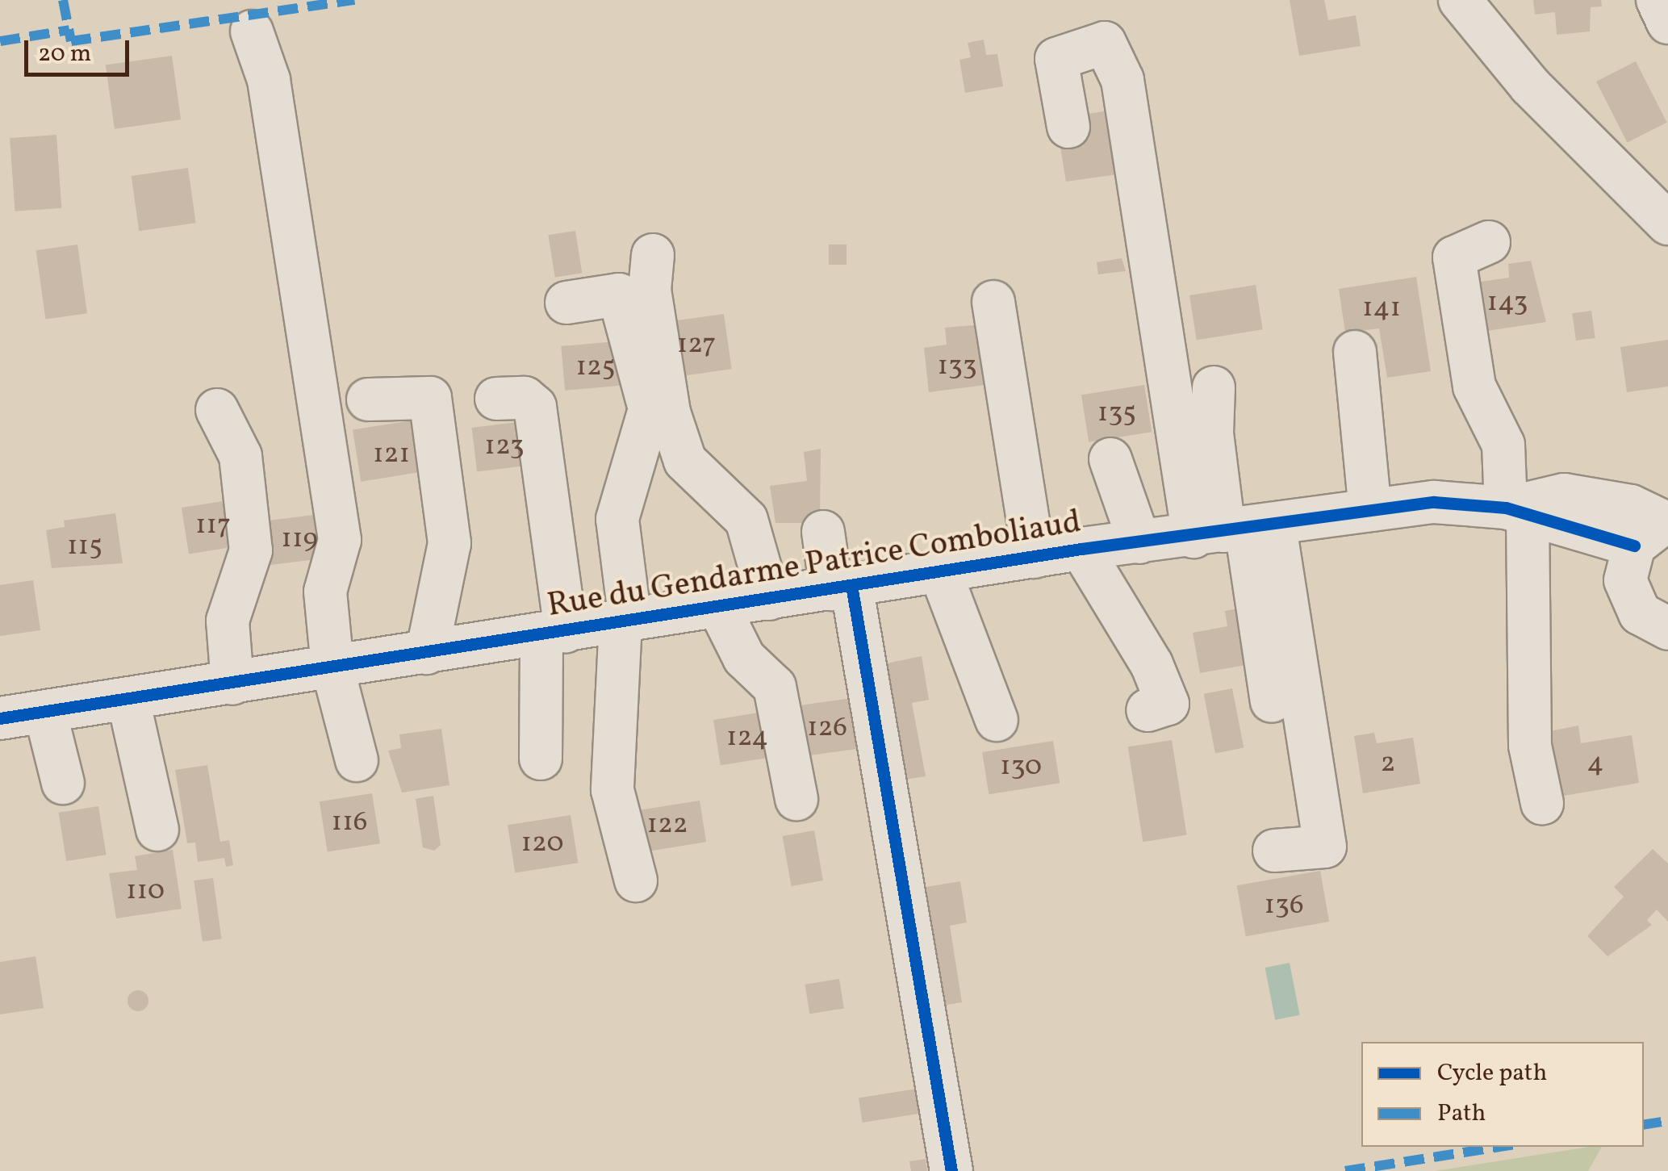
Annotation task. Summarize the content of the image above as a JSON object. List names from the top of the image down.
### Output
{
  "streets": {
    "street": ["Rue du Gendarme Patrice Comboliaud"]
  },
  "house_numbers": [
    "143",
    "141",
    "127",
    "133",
    "125",
    "135",
    "123",
    "121",
    "117",
    "119",
    "115",
    "126",
    "124",
    "2",
    "4",
    "130",
    "116",
    "122",
    "120",
    "110",
    "136"
  ],
  "legend": ["Cycle path", "Path"],
  "scale_bar": "20 m"
}
